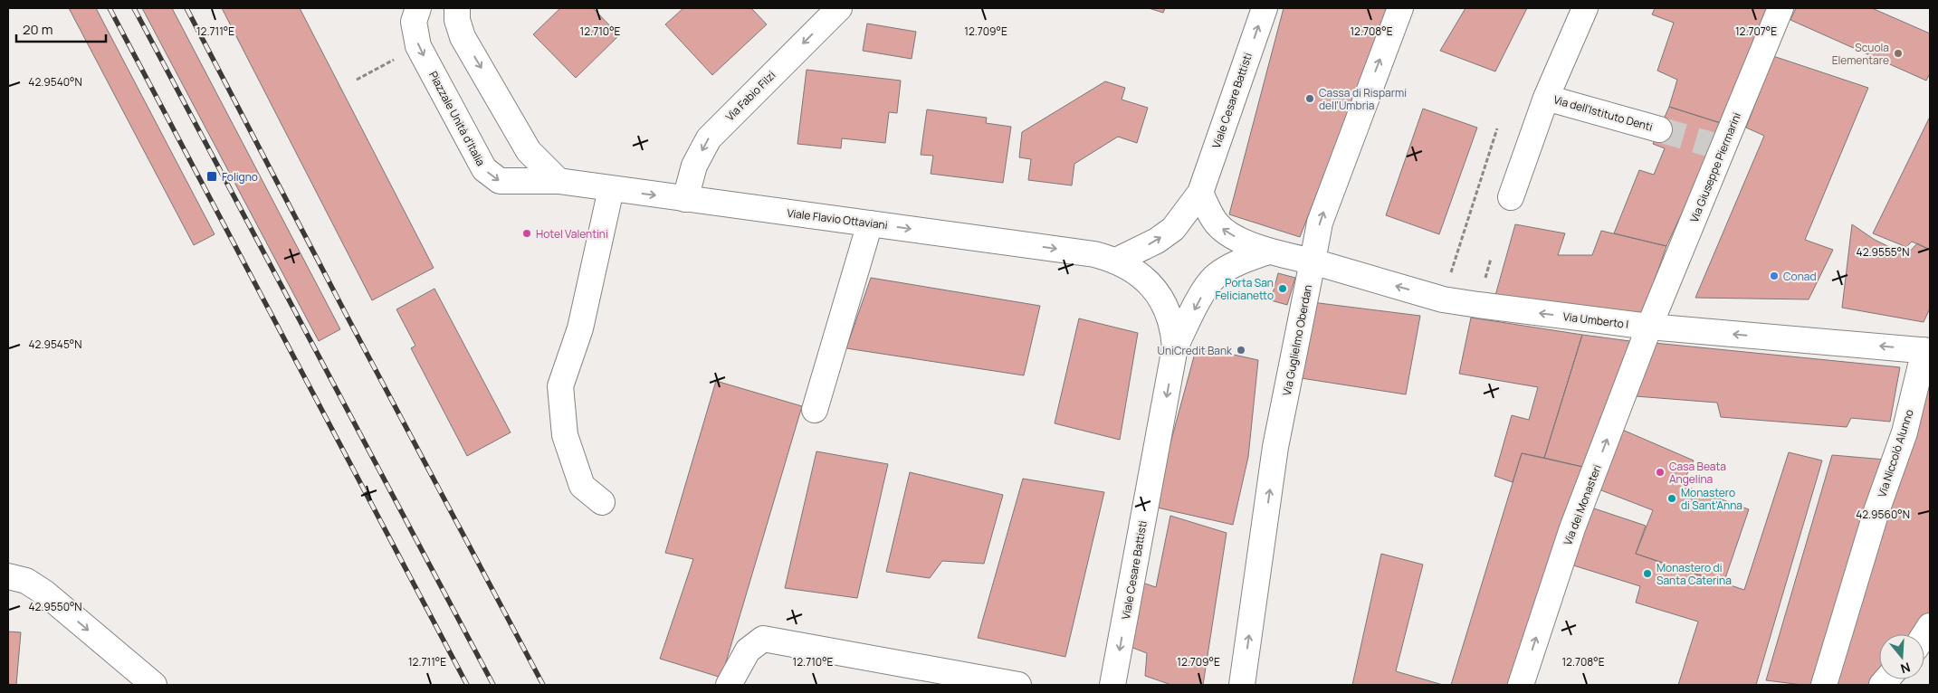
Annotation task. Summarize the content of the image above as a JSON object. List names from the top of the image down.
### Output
{
  "streets": {
    "street": [
      "Via Fabio Filzi",
      "Viale Cesare Battisti",
      "Via dell'Istituto Denti",
      "Piazzale Unità d'Italia",
      "Via Giuseppe Piermarini",
      "Viale Flavio Ottaviani",
      "Via Umberto I",
      "Via Guglielmo Oberdan",
      "Via Niccolò Alunno",
      "Via dei Monasteri"
    ]
  },
  "crossings": [
    ["Via Fabio Filzi", "Viale Flavio Ottaviani"],
    ["Viale Cesare Battisti", "Viale Flavio Ottaviani"],
    ["Viale Cesare Battisti", "Via Umberto I"],
    ["Piazzale Unità d'Italia", "Viale Flavio Ottaviani"],
    ["Via Giuseppe Piermarini", "Via Umberto I"],
    ["Via Giuseppe Piermarini", "Via dei Monasteri"],
    ["Via Umberto I", "Via Guglielmo Oberdan"],
    ["Via Umberto I", "Via Niccolò Alunno"],
    ["Via Umberto I", "Via dei Monasteri"]
  ],
  "one_way": [
    "Via Fabio Filzi",
    "Viale Flavio Ottaviani",
    "Via Umberto I",
    "Via Guglielmo Oberdan",
    "Via dei Monasteri"
  ],
  "places": {
    "other": [
      "Scuola Elementare",
      "Cassa di Risparmi dell'Umbria",
      "Hotel Valentini",
      "Conad",
      "Porta San Felicianetto",
      "UniCredit Bank",
      "Casa Beata Angelina",
      "Monastero di Sant'Anna",
      "Monastero di Santa Caterina"
    ],
    "transit": ["Foligno"]
  },
  "scale_bar": "20 m",
  "north": "bottom",
  "coordinates": [
    "12.711°E",
    "12.710°E",
    "12.709°E",
    "12.708°E",
    "12.707°E",
    "42.9540°N",
    "42.9555°N",
    "42.9545°N",
    "42.9560°N",
    "42.9550°N"
  ]
}
